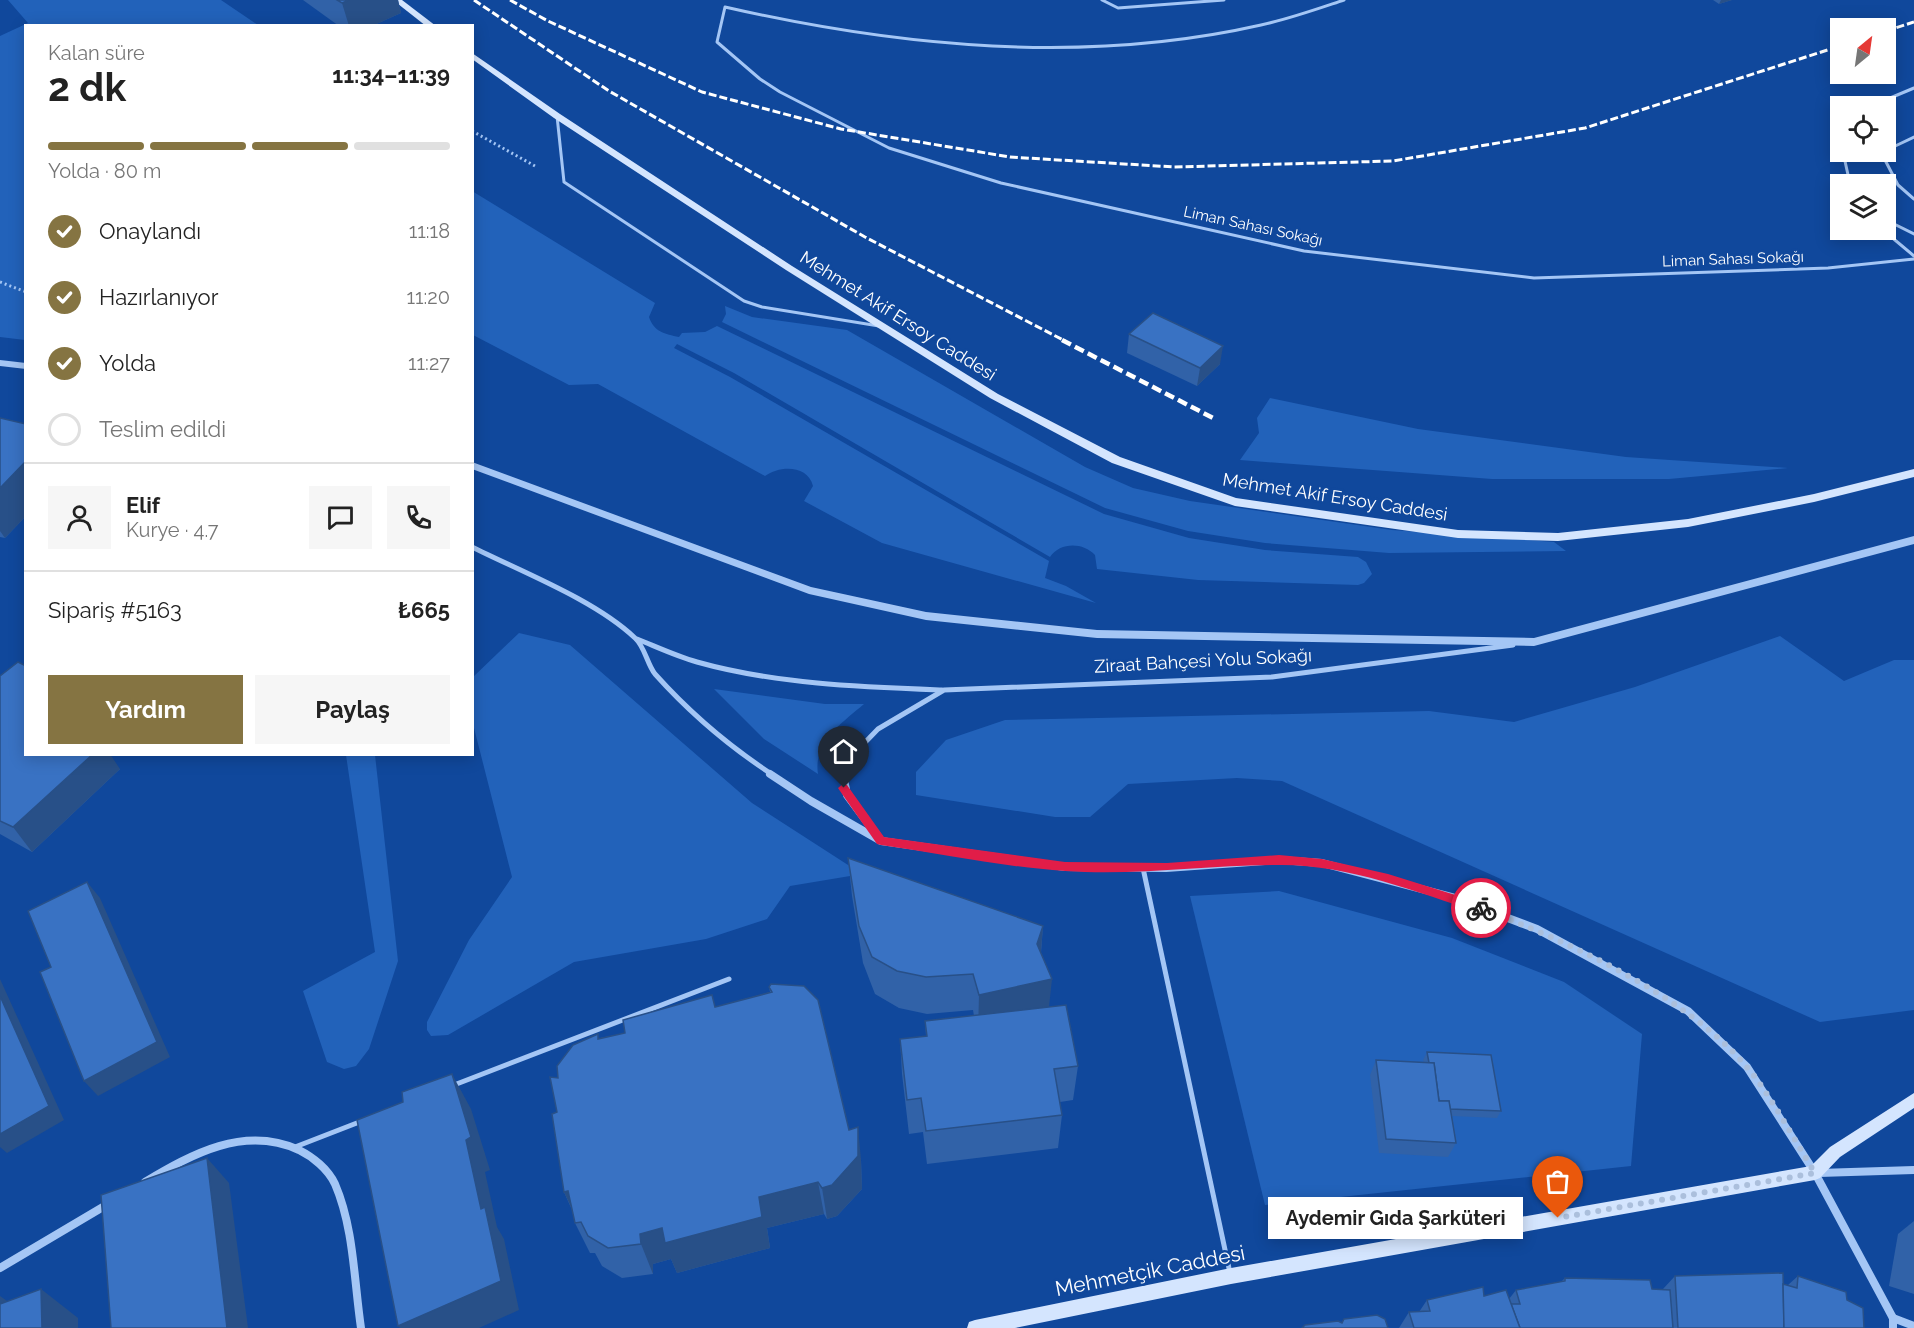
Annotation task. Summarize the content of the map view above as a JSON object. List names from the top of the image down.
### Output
{
  "streets": {
    "main road": ["Mehmet Akif Ersoy Caddesi", "Mehmetçik Caddesi"],
    "street": ["Ziraat Bahçesi Yolu Sokağı"],
    "lane": ["Liman Sahası Sokağı"]
  },
  "crossings": [
    ["Ziraat Bahçesi Yolu Sokağı", "Mehmetçik Caddesi"]
  ],
  "places": ["Aydemir Gıda Şarküteri"],
  "north": "top right",
  "page": {
    "heading": ["2 dk", "Kalan süre", "11:34–11:39"],
    "panel": [
      "Elif",
      "Kurye · 4.7",
      "Sipariş #5163",
      "₺665"
    ],
    "bar": "Yolda · 80 m",
    "list": [
      ["Onaylandı", "11:18"],
      ["Hazırlanıyor", "11:20"],
      ["Yolda", "11:27"],
      "Teslim edildi"
    ],
    "buttons": ["Yardım", "Paylaş"],
    "bubble": "Aydemir Gıda Şarküteri"
  }
}
